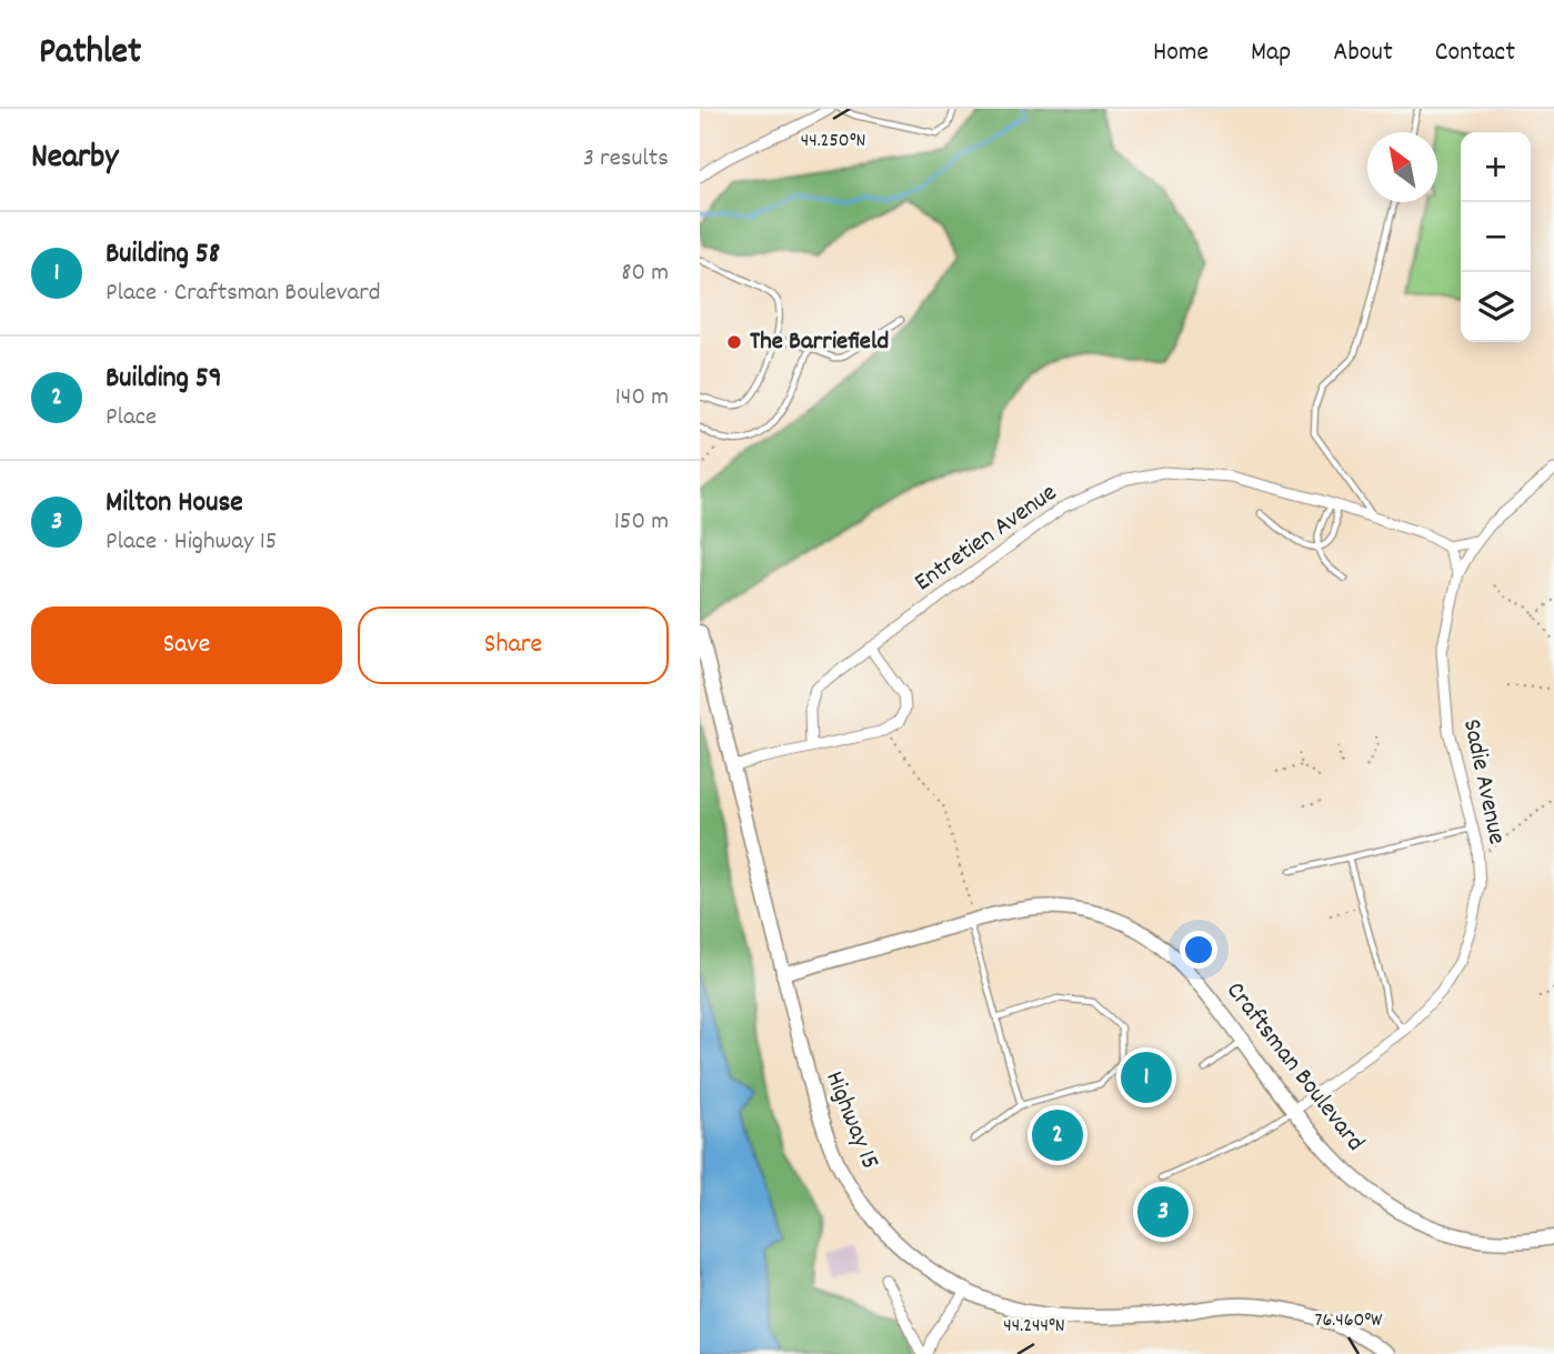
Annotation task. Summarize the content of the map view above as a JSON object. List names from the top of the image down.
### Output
{
  "streets": {
    "main road": ["Craftsman Boulevard", "Highway 15"],
    "street": ["Entretien Avenue", "Sadie Avenue"]
  },
  "crossings": [
    ["Sadie Avenue", "Craftsman Boulevard"],
    ["Craftsman Boulevard", "Highway 15"]
  ],
  "places": ["The Barriefield"],
  "north": "top left",
  "page": {
    "header": "Pathlet",
    "nav": [
      "Home",
      "Map",
      "About",
      "Contact"
    ],
    "heading": ["Nearby", "3 results"],
    "map_buttons": ["+", "−"],
    "list": [
      {
        "mark": "1",
        "name": "Building 58",
        "note": "Place · Craftsman Boulevard",
        "value": "80 m"
      },
      {
        "mark": "2",
        "name": "Building 59",
        "note": "Place",
        "value": "140 m"
      },
      {
        "mark": "3",
        "name": "Milton House",
        "note": "Place · Highway 15",
        "value": "150 m"
      }
    ],
    "buttons": ["Save", "Share"],
    "pins": ["1", "2", "3"]
  },
  "coordinates": ["44.250°N", "76.460°W", "44.244°N"]
}
